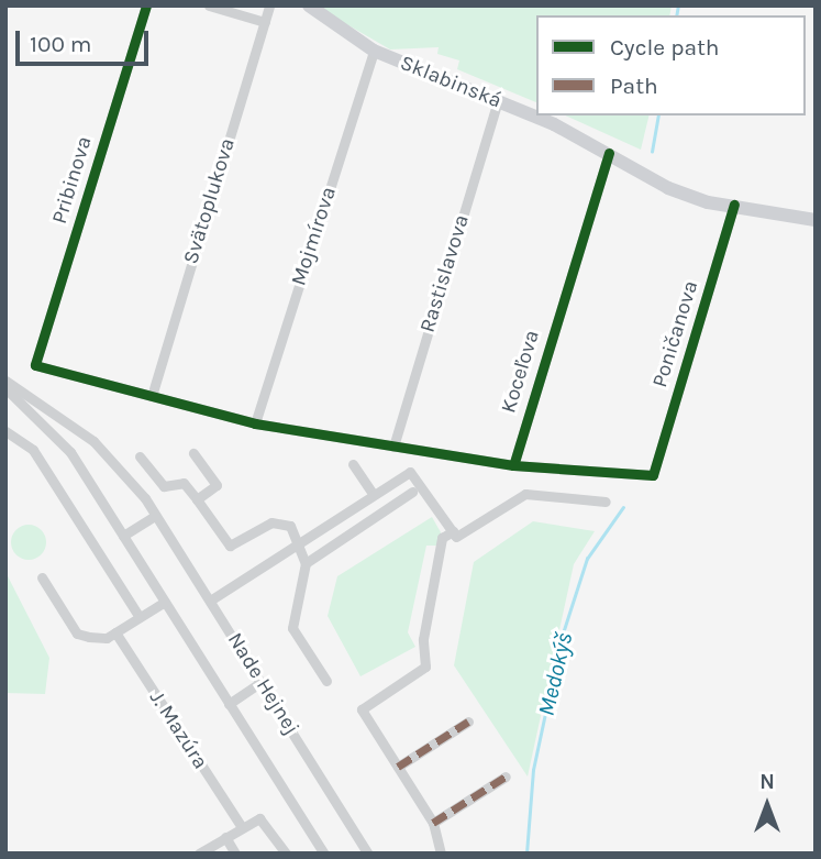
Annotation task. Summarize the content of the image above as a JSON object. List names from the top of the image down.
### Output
{
  "streets": {
    "street": [
      "Sklabinská",
      "Pribinova",
      "Svätoplukova",
      "Mojmírova",
      "Rastislavova",
      "Poničanova",
      "Koceľova",
      "Nade Hejnej",
      "J. Mazúra"
    ]
  },
  "crossings": [
    ["Sklabinská", "Mojmírova"],
    ["Sklabinská", "Rastislavova"],
    ["Sklabinská", "Poničanova"],
    ["Sklabinská", "Koceľova"],
    ["Pribinova", "Svätoplukova"],
    ["Poničanova", "Koceľova"]
  ],
  "water": ["Medokýš"],
  "legend": ["Cycle path", "Path"],
  "scale_bar": "100 m",
  "north": "top"
}
